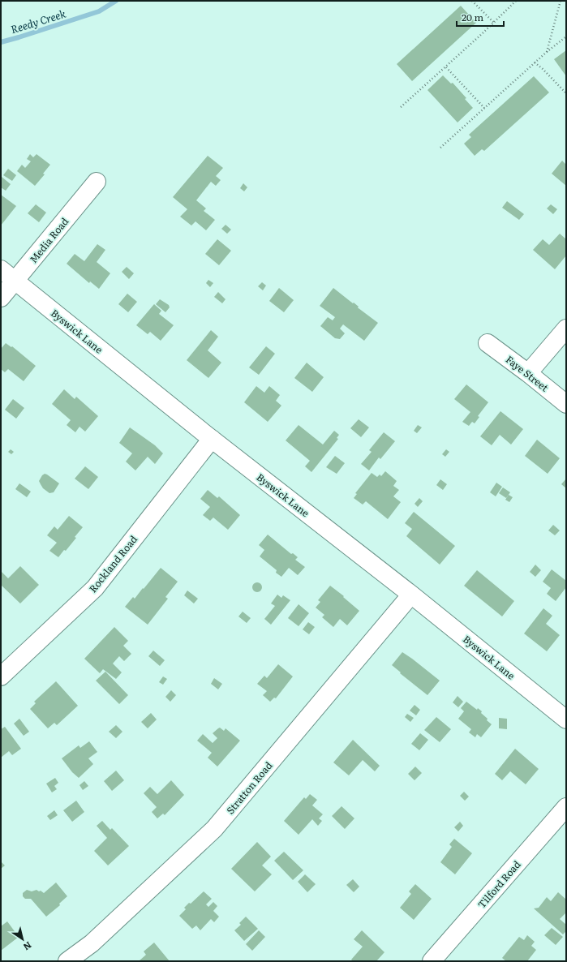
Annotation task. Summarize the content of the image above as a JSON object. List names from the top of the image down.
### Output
{
  "streets": {
    "street": [
      "Media Road",
      "Byswick Lane",
      "Faye Street",
      "Rockland Road",
      "Stratton Road",
      "Tilford Road"
    ]
  },
  "crossings": [
    ["Media Road", "Byswick Lane"],
    ["Byswick Lane", "Rockland Road"],
    ["Byswick Lane", "Stratton Road"]
  ],
  "water": ["Reedy Creek"],
  "scale_bar": "20 m",
  "north": "bottom right"
}
